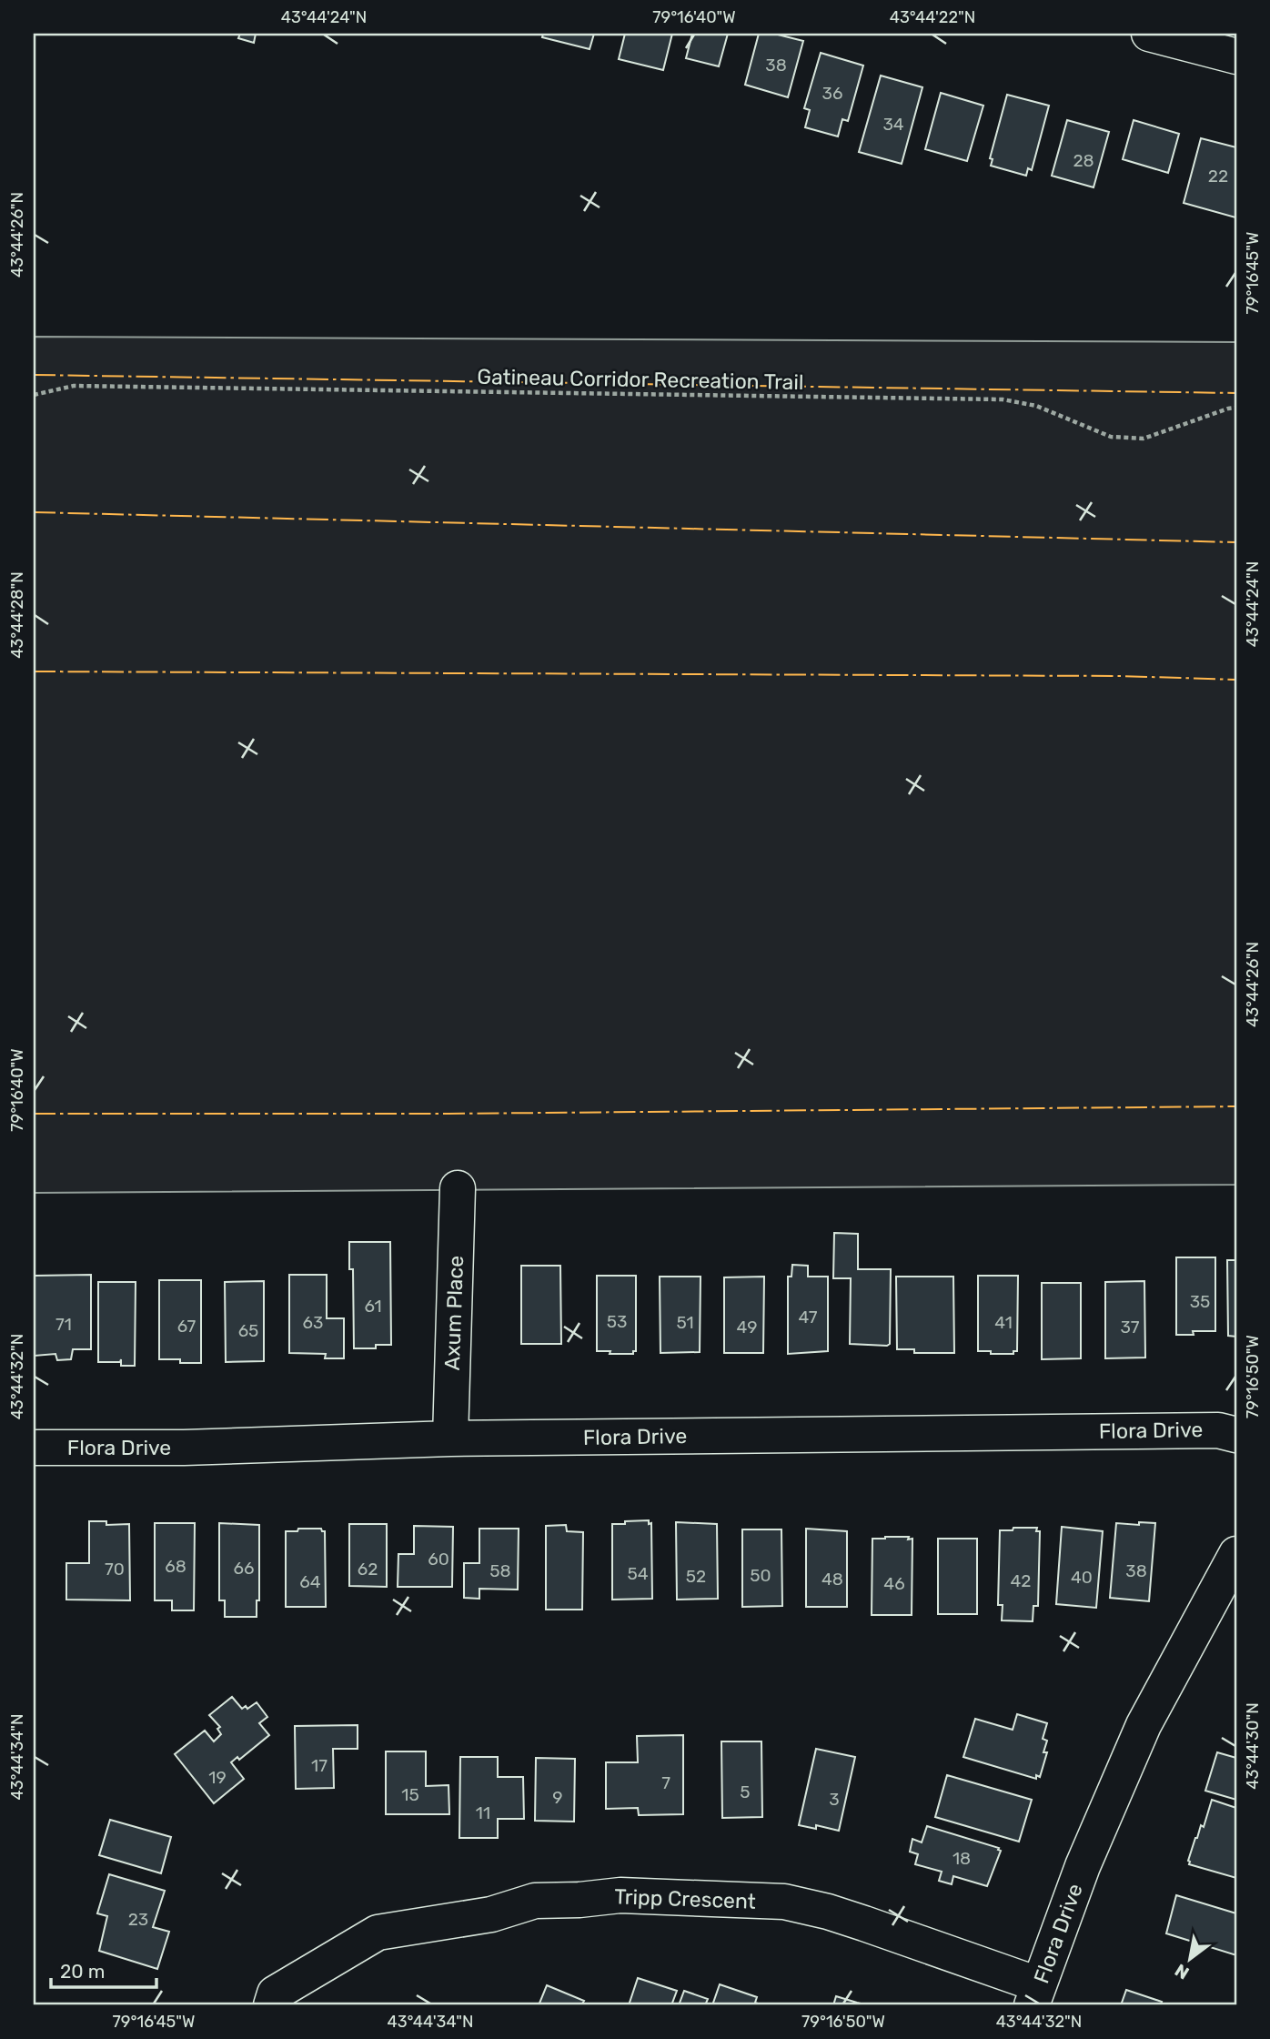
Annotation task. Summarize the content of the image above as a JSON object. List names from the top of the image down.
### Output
{
  "streets": {
    "street": ["Axum Place", "Flora Drive", "Tripp Crescent"],
    "path": ["Gatineau Corridor Recreation Trail"]
  },
  "crossings": [
    ["Axum Place", "Flora Drive"],
    ["Flora Drive", "Tripp Crescent"]
  ],
  "house_numbers": [
    "38",
    "36",
    "34",
    "28",
    "22",
    "35",
    "61",
    "47",
    "53",
    "63",
    "51",
    "41",
    "71",
    "67",
    "49",
    "37",
    "65",
    "60",
    "68",
    "66",
    "70",
    "62",
    "58",
    "38",
    "54",
    "50",
    "52",
    "40",
    "48",
    "42",
    "64",
    "46",
    "17",
    "19",
    "7",
    "5",
    "15",
    "9",
    "3",
    "11",
    "18",
    "23"
  ],
  "scale_bar": "20 m",
  "north": "bottom left",
  "coordinates": [
    "43°44'24\"N",
    "79°16'40\"W",
    "43°44'22\"N",
    "43°44'26\"N",
    "79°16'45\"W",
    "43°44'28\"N",
    "43°44'32\"N",
    "79°16'50\"W",
    "43°44'30\"N",
    "43°44'34\"N"
  ]
}
